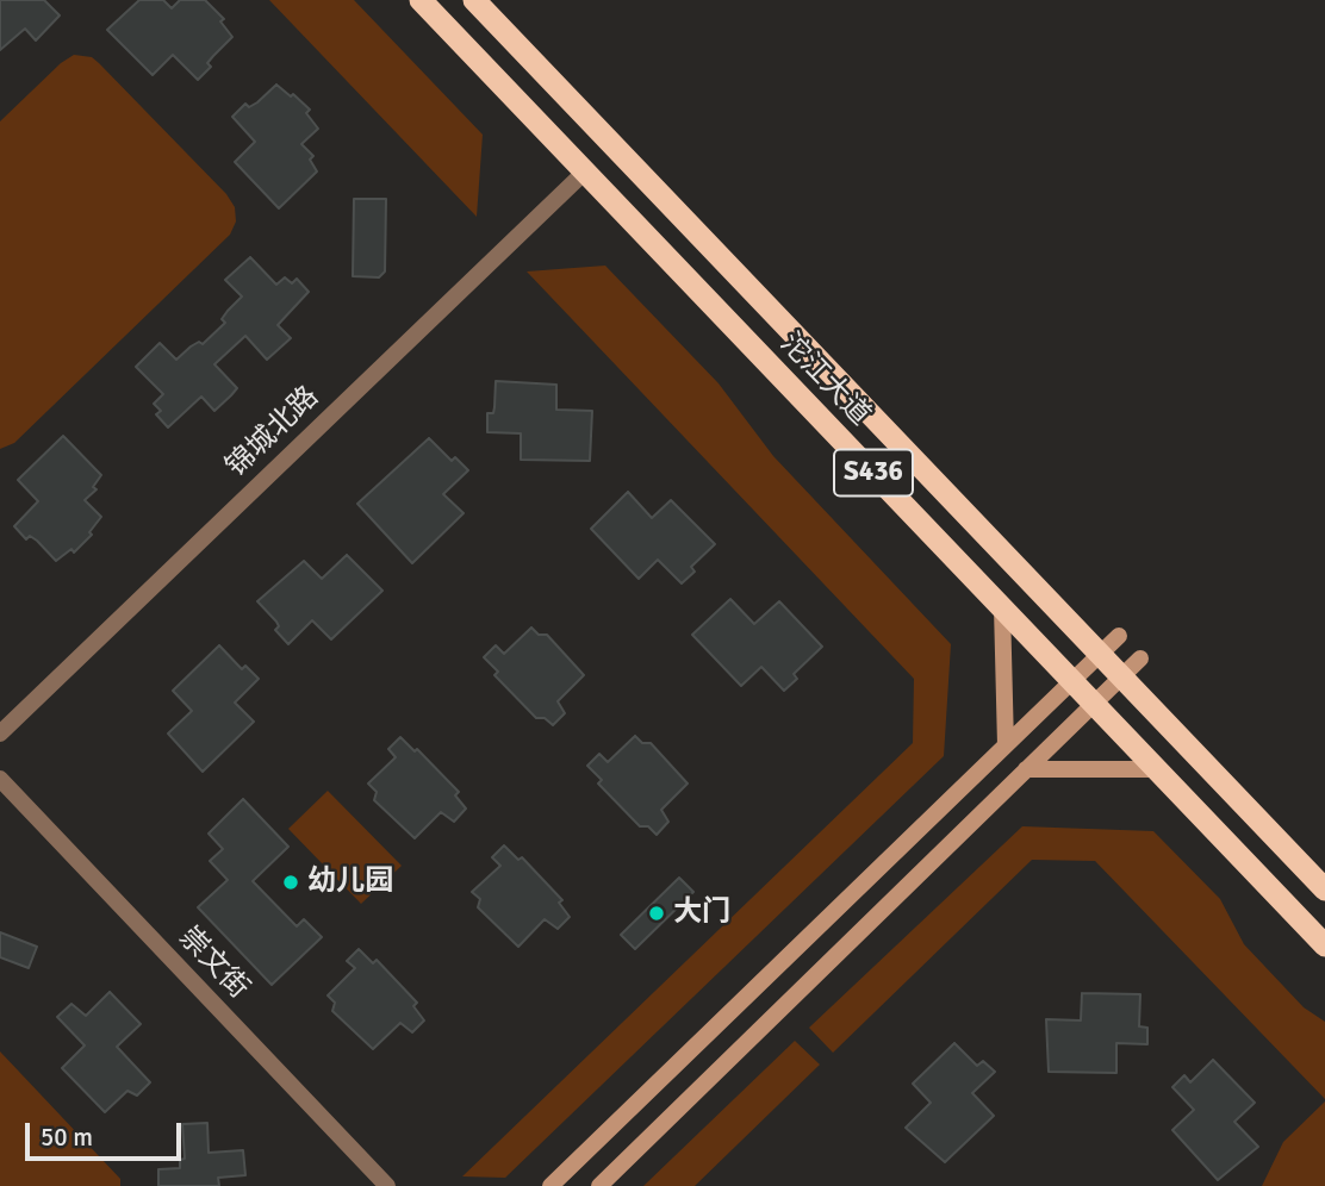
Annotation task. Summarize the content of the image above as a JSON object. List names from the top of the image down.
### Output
{
  "streets": {
    "highway": ["沱江大道", "S436"],
    "street": ["锦城北路", "崇文街"]
  },
  "crossings": [
    ["沱江大道", "锦城北路"]
  ],
  "places": ["幼儿园", "大门"],
  "scale_bar": "50 m"
}
